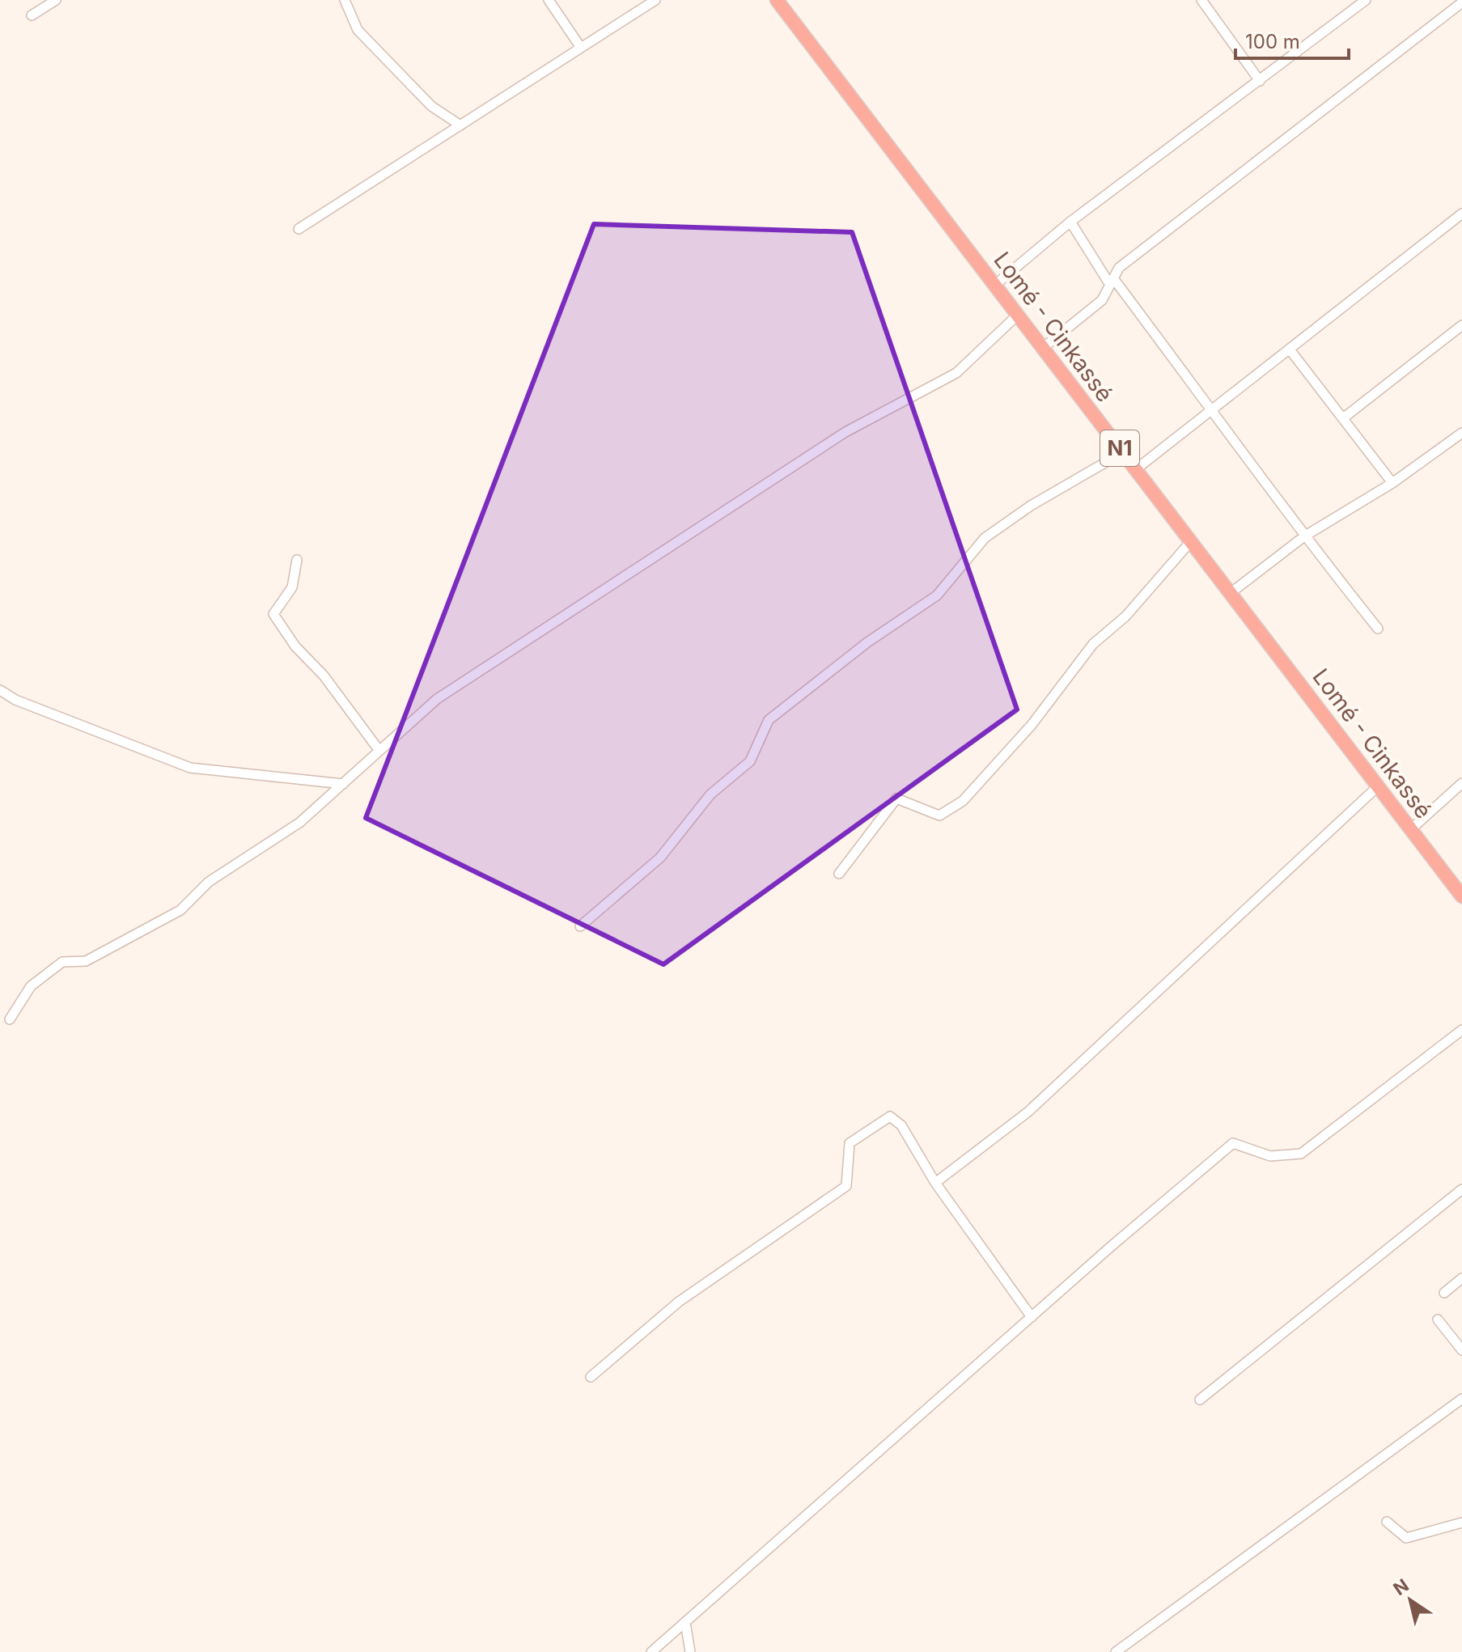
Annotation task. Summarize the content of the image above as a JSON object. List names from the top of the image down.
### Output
{
  "streets": {
    "highway": ["Lomé - Cinkassé", "N1"]
  },
  "scale_bar": "100 m",
  "north": "top left"
}
